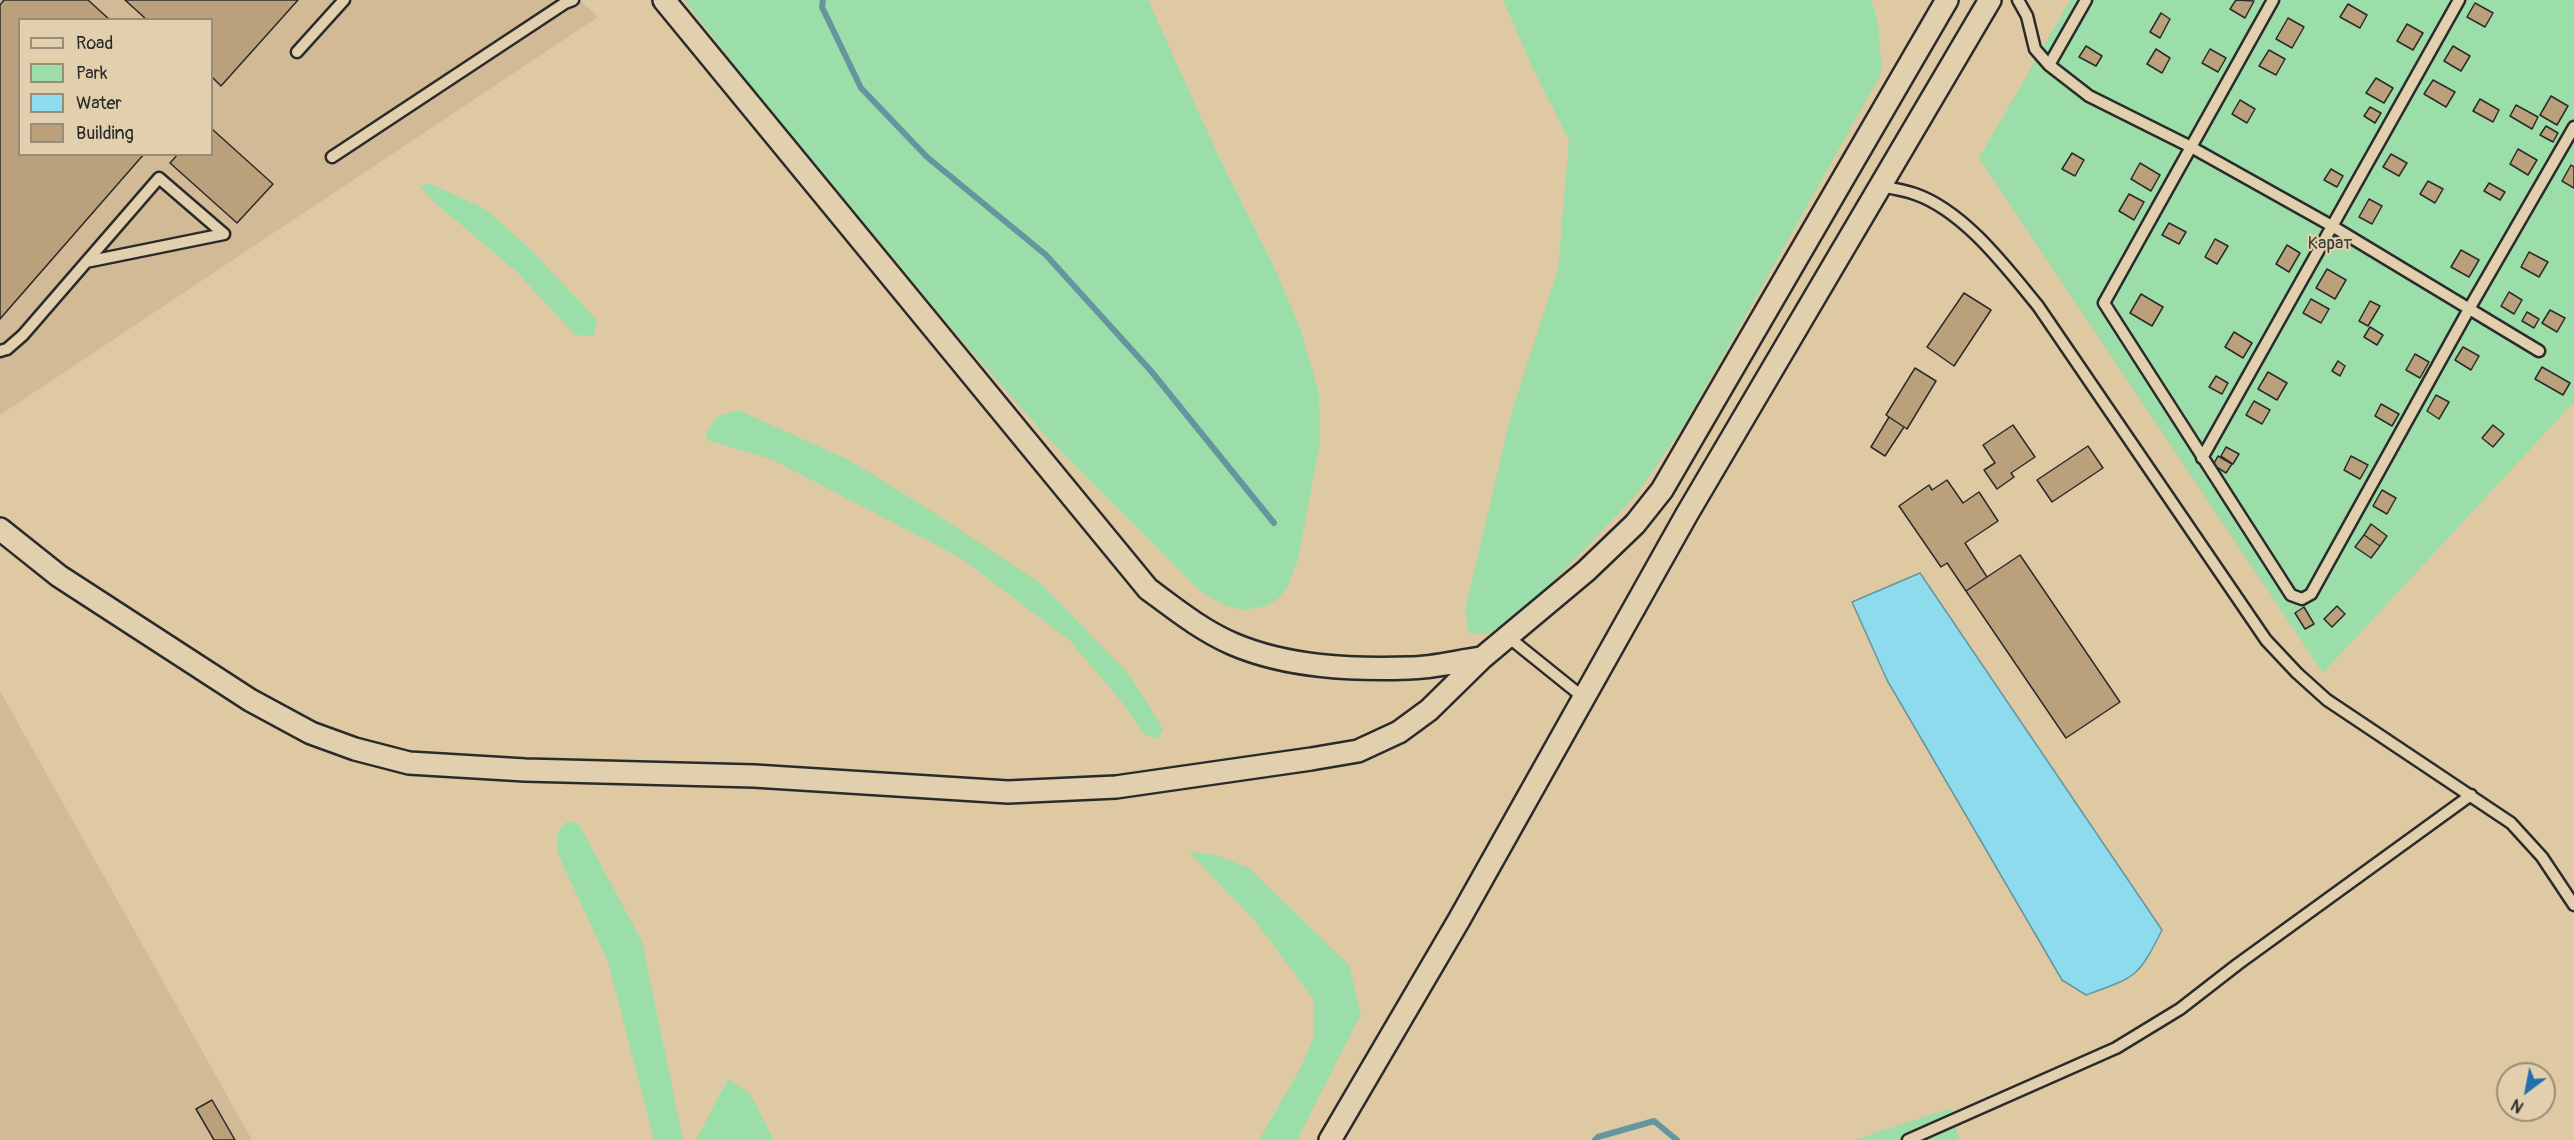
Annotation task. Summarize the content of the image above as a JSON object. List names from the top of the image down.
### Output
{
  "parks": ["Карат"],
  "legend": [
    "Road",
    "Park",
    "Water",
    "Building"
  ],
  "north": "bottom left"
}
